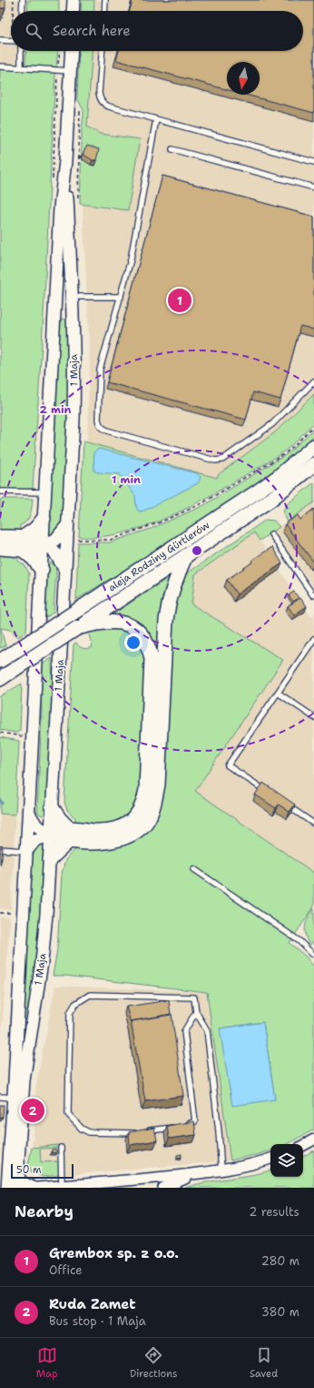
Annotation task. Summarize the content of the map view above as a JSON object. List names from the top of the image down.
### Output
{
  "streets": {
    "main road": ["aleja Rodziny Gürtlerów"],
    "street": ["1 Maja"]
  },
  "scale_bar": "50 m",
  "north": "bottom",
  "page": {
    "search": "Search here",
    "pins": ["1", "2"],
    "scale": "50 m",
    "heading": ["Nearby", "2 results"],
    "list": [
      {
        "mark": "1",
        "name": "Grembox sp. z o.o.",
        "note": "Office",
        "value": "280 m"
      },
      {
        "mark": "2",
        "name": "Ruda Zamet",
        "note": "Bus stop · 1 Maja",
        "value": "380 m"
      }
    ],
    "nav": ["Map", "Directions", "Saved"]
  },
  "rings": ["2 min", "1 min"]
}
